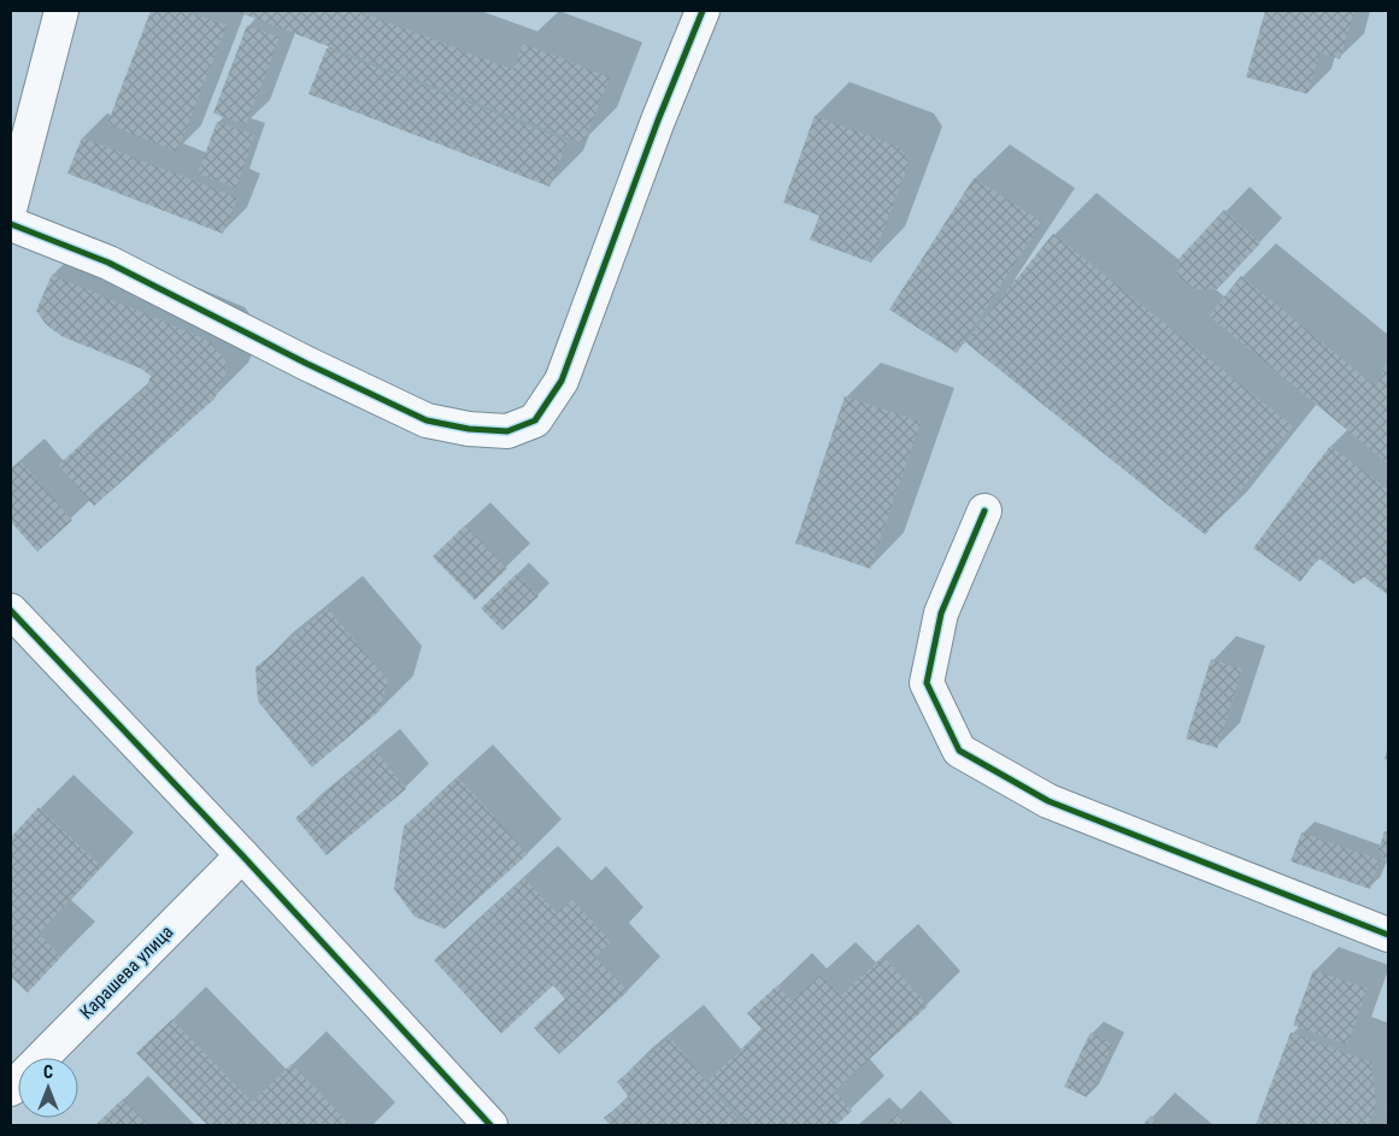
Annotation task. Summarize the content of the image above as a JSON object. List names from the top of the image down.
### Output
{
  "streets": {
    "street": ["Карашева улица"]
  },
  "north": "top"
}
